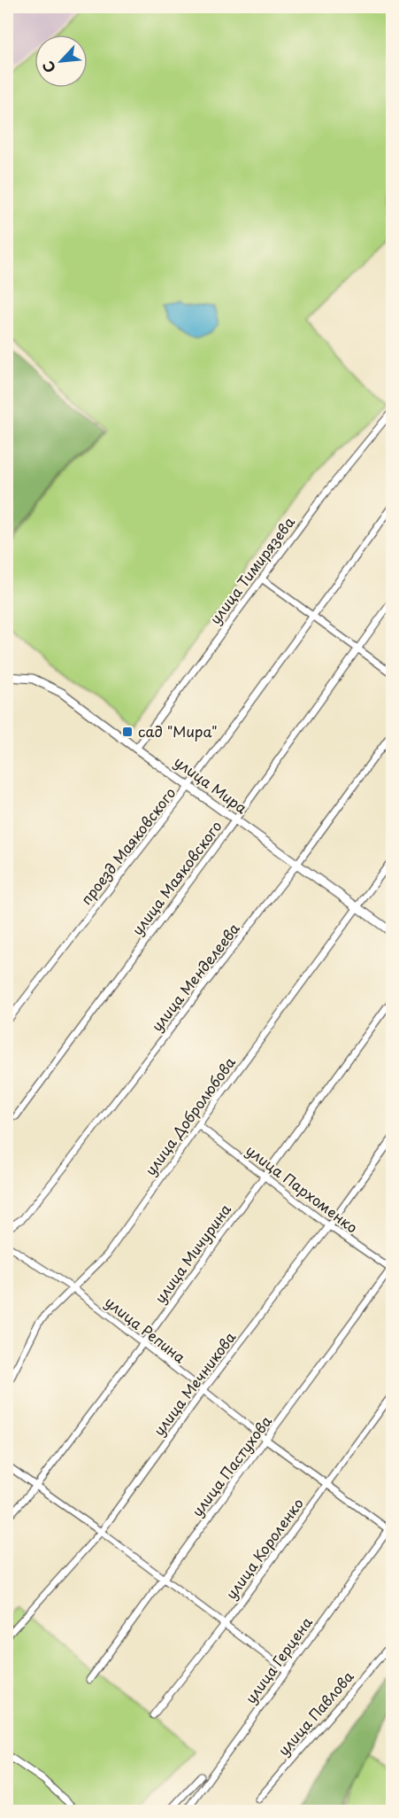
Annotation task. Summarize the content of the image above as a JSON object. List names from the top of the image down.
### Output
{
  "streets": {
    "main road": ["улица Мира"],
    "street": [
      "улица Тимирязева",
      "проезд Маяковского",
      "улица Маяковского",
      "улица Менделеева",
      "улица Добролюбова",
      "улица Пархоменко",
      "улица Мичурина",
      "улица Репина",
      "улица Мечникова",
      "улица Пастухова",
      "улица Короленко",
      "улица Герцена",
      "улица Павлова"
    ]
  },
  "crossings": [
    ["улица Тимирязева", "улица Мира"],
    ["улица Мира", "проезд Маяковского"],
    ["улица Мира", "улица Маяковского"],
    ["улица Мира", "улица Менделеева"],
    ["улица Мира", "улица Добролюбова"],
    ["улица Добролюбова", "улица Пархоменко"],
    ["улица Добролюбова", "улица Репина"],
    ["улица Пархоменко", "улица Мичурина"],
    ["улица Пархоменко", "улица Мечникова"],
    ["улица Пархоменко", "улица Пастухова"],
    ["улица Мичурина", "улица Репина"],
    ["улица Репина", "улица Мечникова"],
    ["улица Репина", "улица Пастухова"],
    ["улица Репина", "улица Короленко"],
    ["улица Репина", "улица Герцена"]
  ],
  "places": {
    "transit": ["сад \"Мира\""]
  },
  "north": "bottom left"
}
